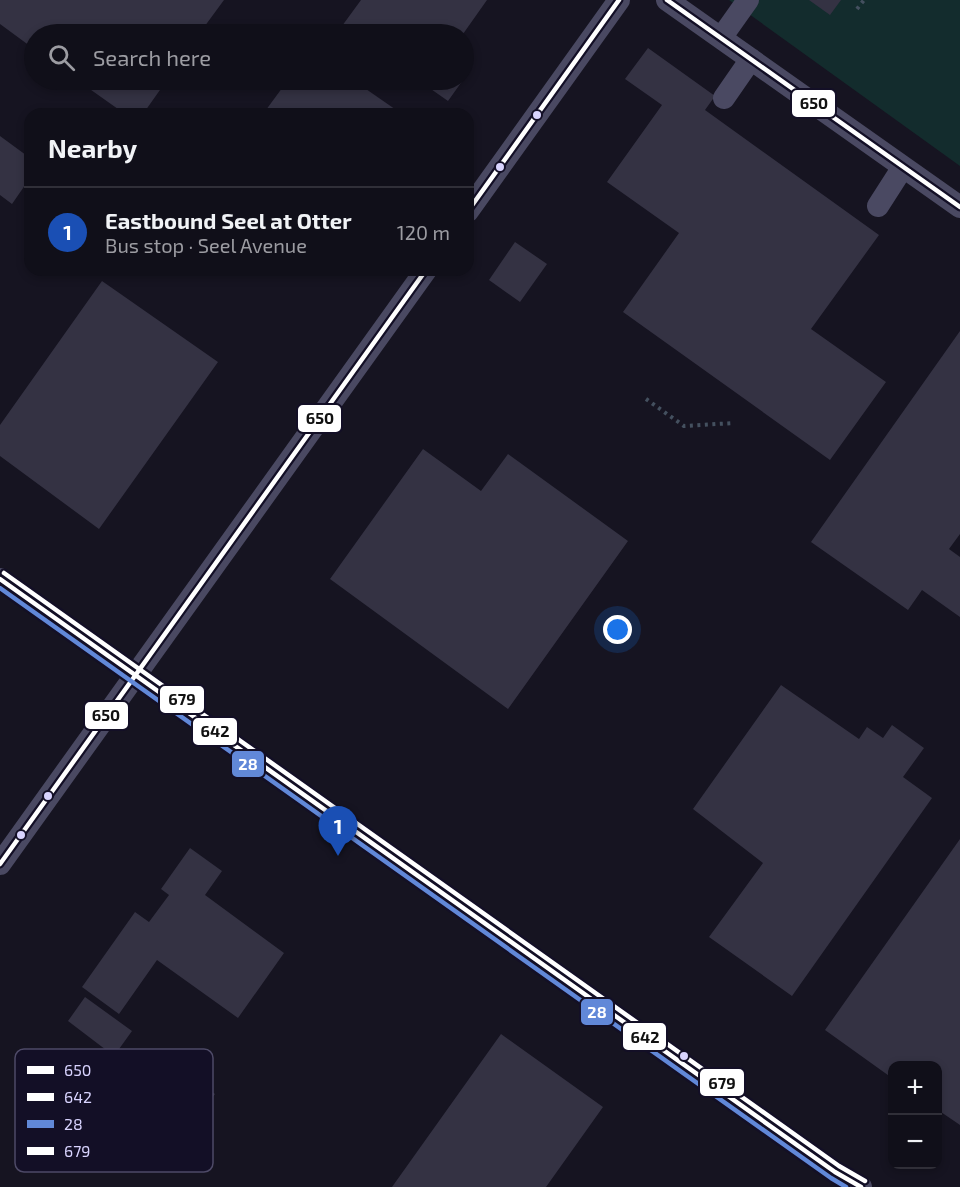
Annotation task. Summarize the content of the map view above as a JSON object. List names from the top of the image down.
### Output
{
  "lines": [
    "transit line 650",
    "transit line 679",
    "transit line 642",
    "transit line 28"
  ],
  "legend": [
    "650",
    "642",
    "28",
    "679"
  ],
  "page": {
    "search": "Search here",
    "heading": "Nearby",
    "list": [
      {
        "mark": "1",
        "name": "Eastbound Seel at Otter",
        "note": "Bus stop · Seel Avenue",
        "value": "120 m"
      }
    ],
    "pins": "1",
    "map_buttons": ["+", "−"]
  }
}
